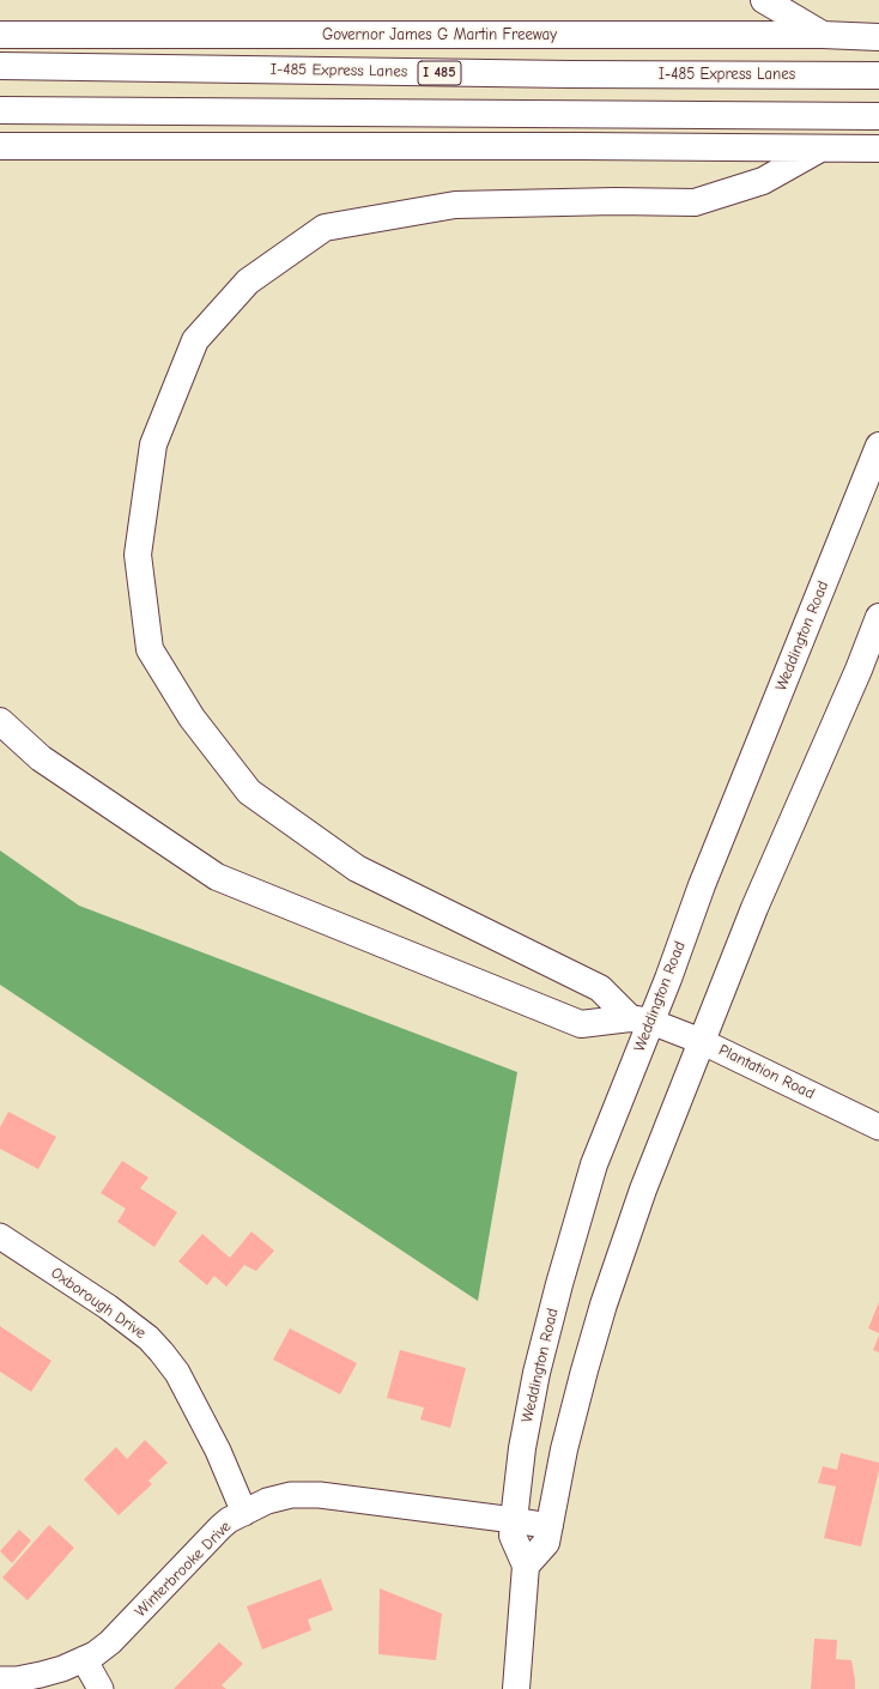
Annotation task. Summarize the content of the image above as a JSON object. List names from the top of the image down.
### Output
{
  "streets": {
    "main road": [
      "Governor James G Martin Freeway",
      "I-485 Express Lanes",
      "I 485",
      "Weddington Road"
    ],
    "street": ["Plantation Road", "Oxborough Drive", "Winterbrooke Drive"]
  },
  "crossings": [
    ["Weddington Road", "Plantation Road"],
    ["Weddington Road", "Winterbrooke Drive"],
    ["Oxborough Drive", "Winterbrooke Drive"]
  ]
}
